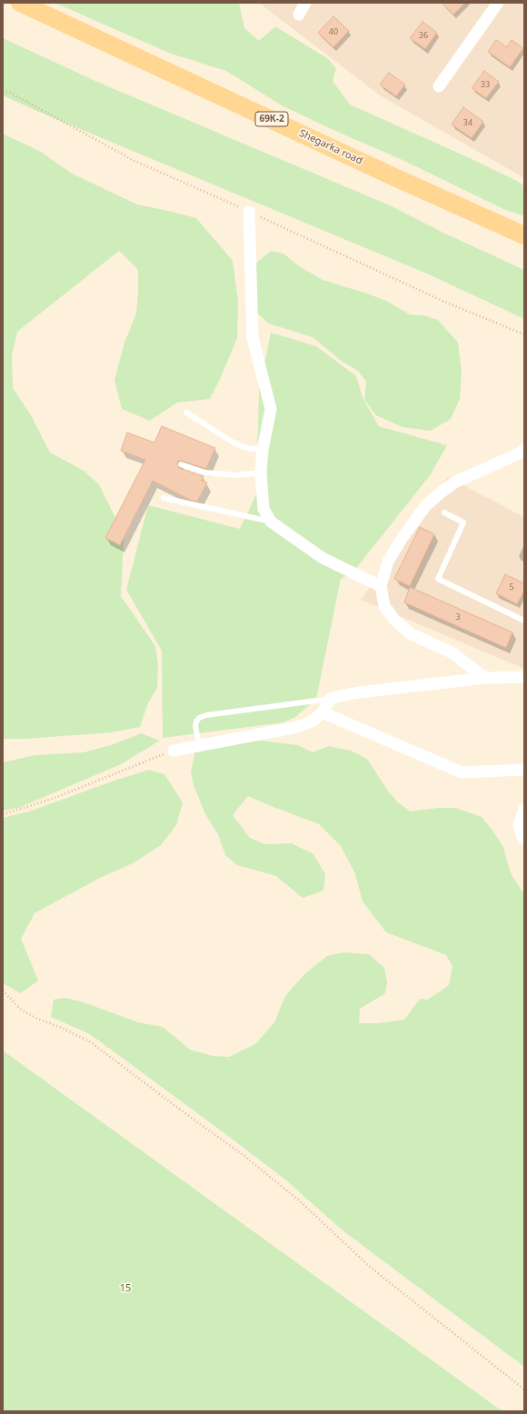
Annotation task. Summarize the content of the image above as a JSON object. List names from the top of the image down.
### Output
{
  "streets": {
    "main road": ["69К-2", "Shegarka road"]
  },
  "parks": ["15"],
  "house_numbers": [
    "40",
    "36",
    "33",
    "34",
    "5",
    "3"
  ]
}
